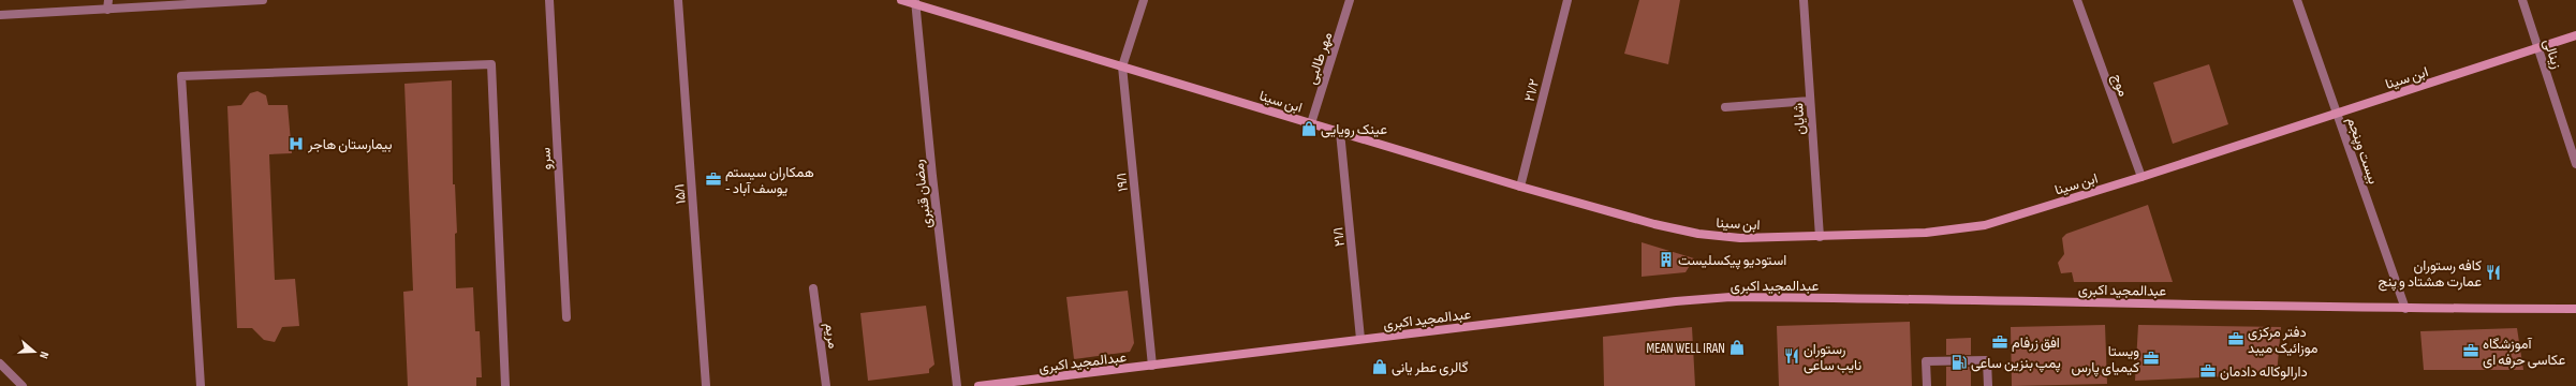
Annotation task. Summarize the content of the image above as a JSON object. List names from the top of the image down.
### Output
{
  "streets": {
    "street": [
      "زینالی",
      "مهر طالبی",
      "ابن سینا",
      "موج",
      "۲۱/۲",
      "شایان",
      "بیست وپنجم",
      "سرو",
      "۱۹/۱",
      "۱۵/۱",
      "رمضان قنبری",
      "۲۱/۱",
      "عبدالمجید اکبری",
      "مریم"
    ]
  },
  "crossings": [
    ["زینالی", "ابن سینا"],
    ["مهر طالبی", "ابن سینا"],
    ["ابن سینا", "موج"],
    ["ابن سینا", "۲۱/۲"],
    ["ابن سینا", "شایان"],
    ["ابن سینا", "بیست وپنجم"],
    ["ابن سینا", "۱۹/۱"],
    ["ابن سینا", "رمضان قنبری"],
    ["ابن سینا", "۲۱/۱"],
    ["بیست وپنجم", "عبدالمجید اکبری"],
    ["۱۹/۱", "عبدالمجید اکبری"],
    ["۲۱/۱", "عبدالمجید اکبری"]
  ],
  "places": {
    "shop": ["عینک رویایی", "MEAN WELL IRAN", "گالری عطر یانی"],
    "hospital": ["بیمارستان هاجر"],
    "office": [
      "همکاران سیستم - یوسف آباد",
      "دفتر مرکزی موزائیک میبد",
      "افق زرفام",
      "آموزشگاه عکاسی حرفه ای",
      "ویستا کیمیای پارس",
      "دارالوکاله دادمان"
    ],
    "building": ["استودیو پیکسلیست"],
    "restaurant": ["کافه رستوران عمارت هشتاد و پنج", "رستوران نایب ساعی"],
    "fuel station": ["پمپ بنزین ساعی"]
  },
  "north": "right"
}
